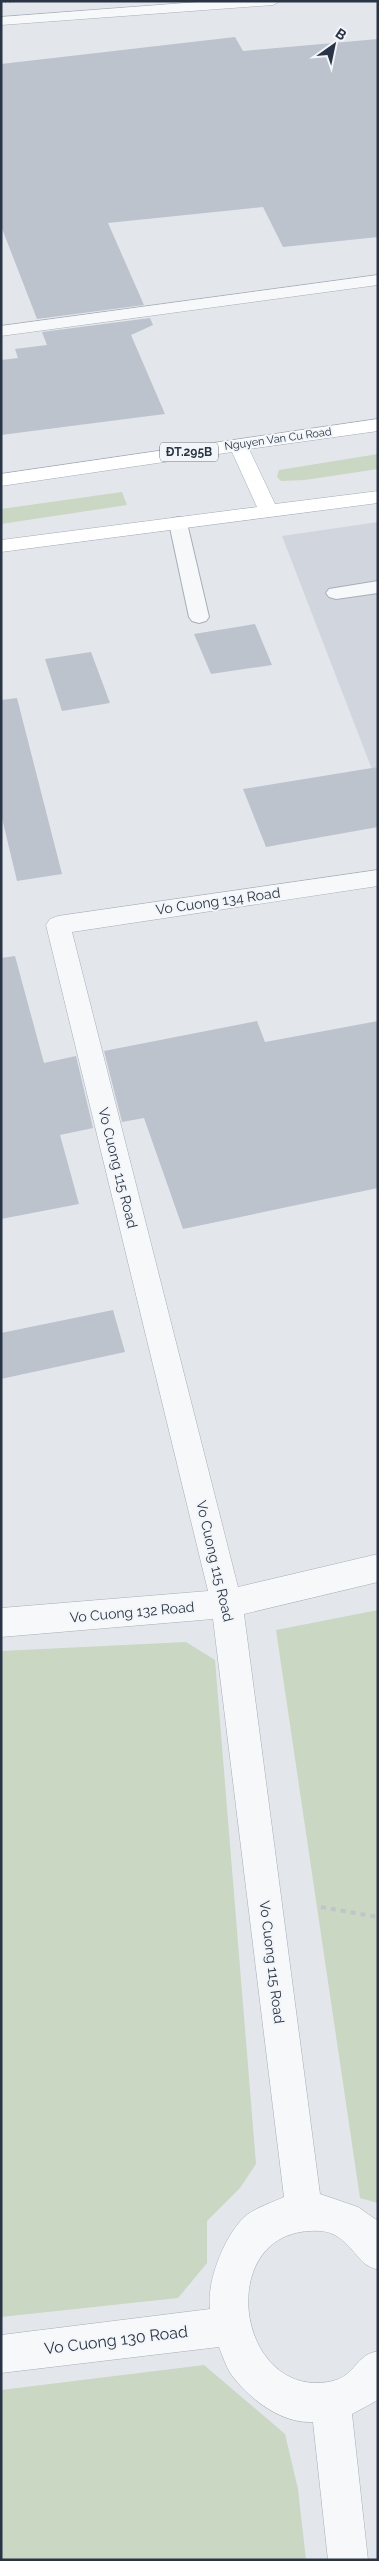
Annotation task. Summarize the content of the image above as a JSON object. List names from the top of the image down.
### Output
{
  "streets": {
    "main road": ["Nguyen Van Cu Road", "ĐT.295B"],
    "street": [
      "Vo Cuong 134 Road",
      "Vo Cuong 115 Road",
      "Vo Cuong 132 Road",
      "Vo Cuong 130 Road"
    ]
  },
  "crossings": [
    ["Vo Cuong 134 Road", "Vo Cuong 115 Road"],
    ["Vo Cuong 115 Road", "Vo Cuong 132 Road"]
  ],
  "north": "top right"
}
